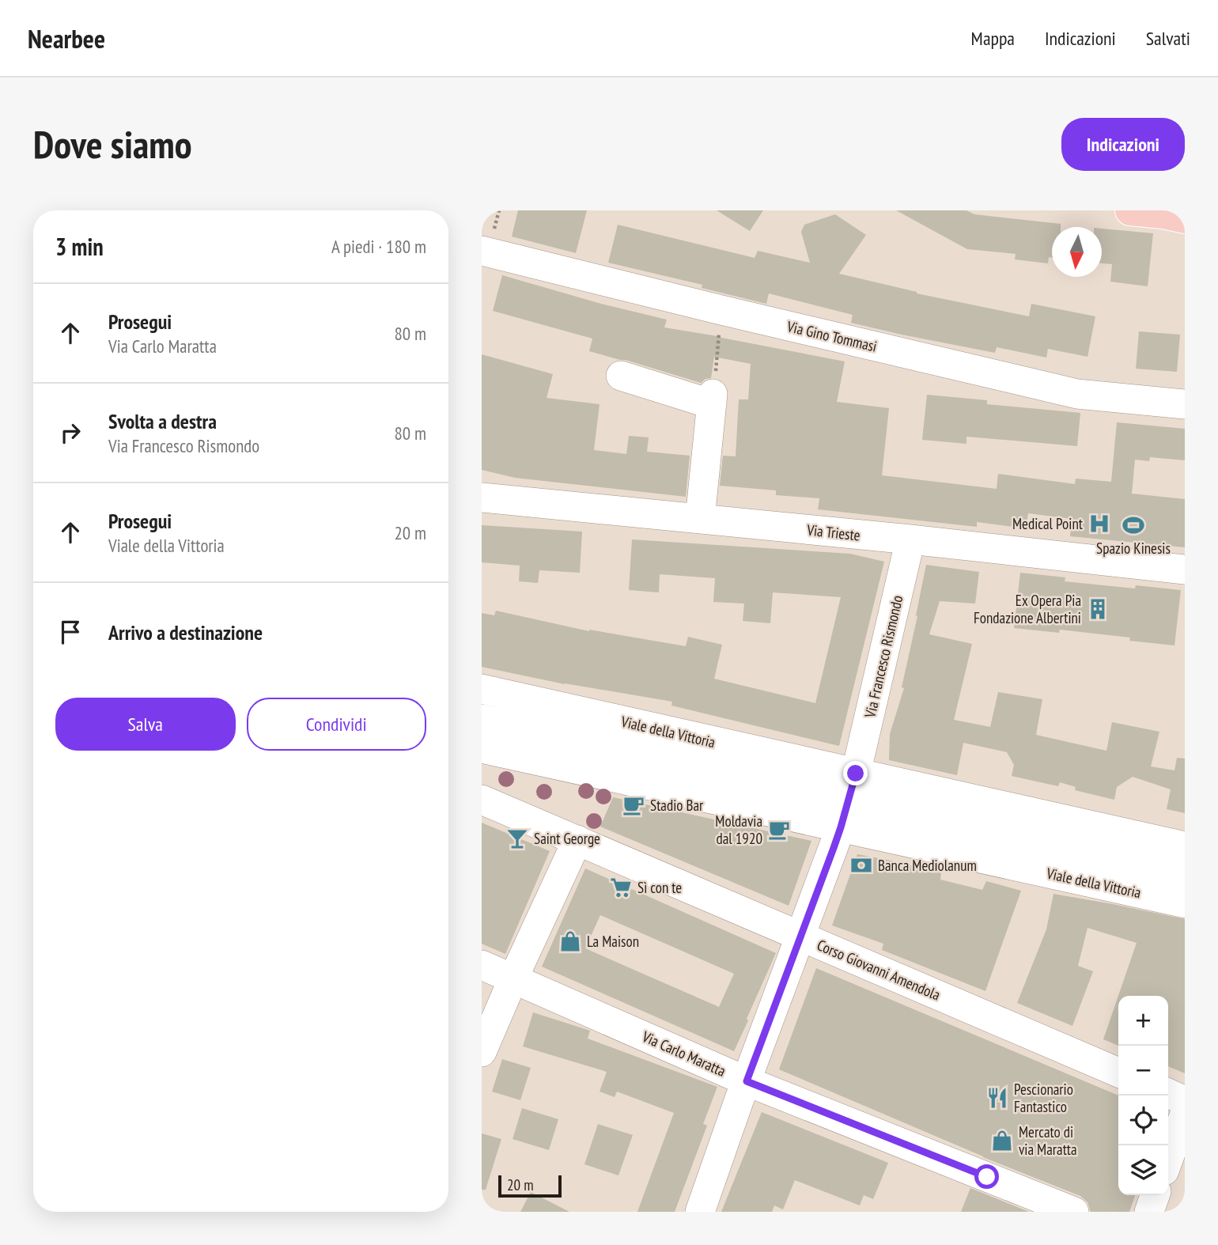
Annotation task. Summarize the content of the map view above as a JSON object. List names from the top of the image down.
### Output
{
  "streets": {
    "street": [
      "Via Gino Tommasi",
      "Via Trieste",
      "Via Francesco Rismondo",
      "Viale della Vittoria",
      "Corso Giovanni Amendola",
      "Via Carlo Maratta"
    ]
  },
  "crossings": [
    ["Via Trieste", "Via Francesco Rismondo"],
    ["Via Francesco Rismondo", "Viale della Vittoria"],
    ["Via Francesco Rismondo", "Corso Giovanni Amendola"],
    ["Via Francesco Rismondo", "Via Carlo Maratta"]
  ],
  "places": {
    "hospital": ["Medical Point"],
    "sports": ["Spazio Kinesis"],
    "building": ["Ex Opera Pia Fondazione Albertini"],
    "cafe": ["Stadio Bar", "Moldavia dal 1920"],
    "bar": ["Saint George"],
    "bank": ["Banca Mediolanum"],
    "supermarket": ["Sì con te"],
    "shop": ["La Maison", "Mercato di via Maratta"],
    "restaurant": ["Pescionario Fantastico"]
  },
  "scale_bar": "20 m",
  "north": "bottom",
  "page": {
    "header": "Nearbee",
    "nav": ["Mappa", "Indicazioni", "Salvati"],
    "buttons": [
      "Indicazioni",
      ["Salva", "Condividi"]
    ],
    "title": "Dove siamo",
    "heading": ["3 min", "A piedi · 180 m"],
    "list": [
      ["Prosegui", "Via Carlo Maratta", "80 m"],
      ["Svolta a destra", "Via Francesco Rismondo", "80 m"],
      ["Prosegui", "Viale della Vittoria", "20 m"],
      "Arrivo a destinazione"
    ],
    "map_buttons": ["+", "−"],
    "scale": "20 m"
  }
}
